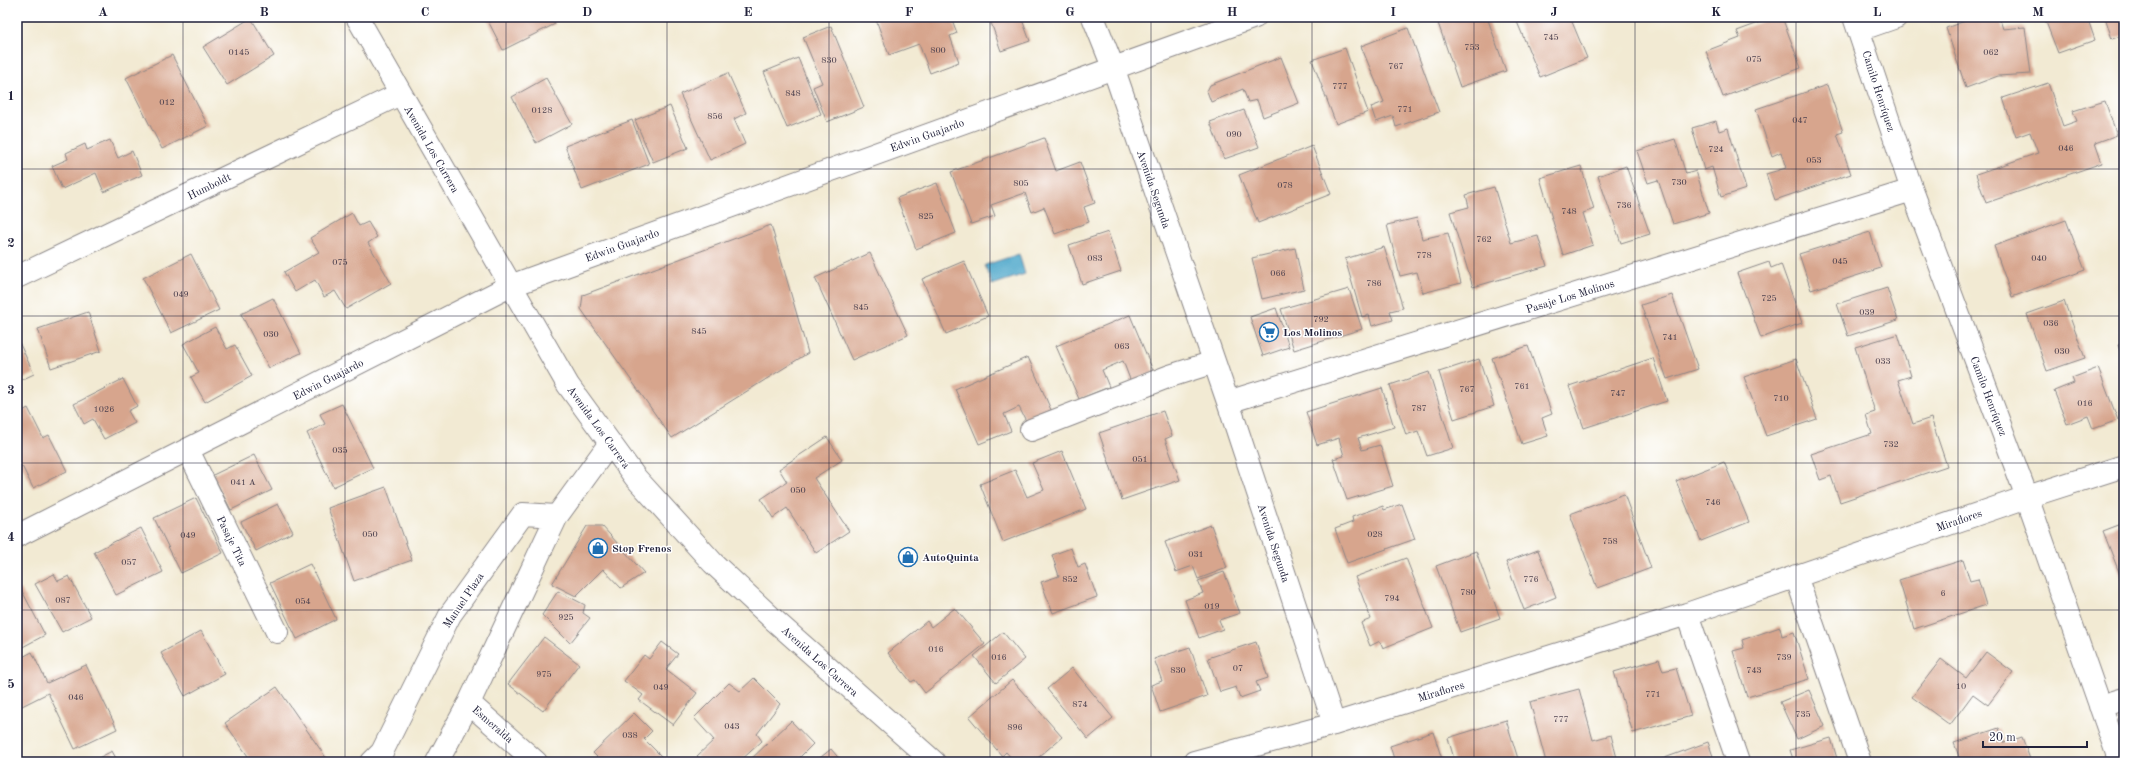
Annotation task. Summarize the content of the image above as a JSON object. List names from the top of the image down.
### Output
{
  "streets": {
    "street": [
      "Camilo Henríquez",
      "Edwin Guajardo",
      "Avenida Los Carrera",
      "Humboldt",
      "Avenida Segunda",
      "Pasaje Los Molinos",
      "Miraflores",
      "Pasaje Tita",
      "Manuel Plaza",
      "Esmeralda"
    ]
  },
  "crossings": [
    ["Camilo Henríquez", "Pasaje Los Molinos"],
    ["Camilo Henríquez", "Miraflores"],
    ["Edwin Guajardo", "Avenida Los Carrera"],
    ["Edwin Guajardo", "Avenida Segunda"],
    ["Edwin Guajardo", "Pasaje Tita"],
    ["Avenida Los Carrera", "Humboldt"],
    ["Avenida Segunda", "Pasaje Los Molinos"],
    ["Avenida Segunda", "Miraflores"]
  ],
  "places": {
    "supermarket": ["Los Molinos"],
    "shop": ["Stop Frenos", "AutoQuinta"]
  },
  "house_numbers": [
    "745",
    "753",
    "800",
    "0145",
    "062",
    "075",
    "830",
    "767",
    "777",
    "848",
    "012",
    "771",
    "0128",
    "856",
    "047",
    "090",
    "046",
    "724",
    "053",
    "730",
    "805",
    "078",
    "736",
    "748",
    "825",
    "762",
    "778",
    "083",
    "040",
    "045",
    "075",
    "066",
    "786",
    "049",
    "725",
    "845",
    "039",
    "792",
    "036",
    "845",
    "030",
    "741",
    "063",
    "030",
    "033",
    "761",
    "767",
    "747",
    "710",
    "016",
    "787",
    "1026",
    "732",
    "035",
    "051",
    "041 A",
    "050",
    "746",
    "050",
    "028",
    "049",
    "758",
    "031",
    "057",
    "852",
    "776",
    "780",
    "6",
    "794",
    "087",
    "054",
    "019",
    "925",
    "016",
    "016",
    "739",
    "07",
    "830",
    "743",
    "975",
    "10",
    "049",
    "771",
    "046",
    "874",
    "735",
    "777",
    "043",
    "896",
    "038"
  ],
  "scale_bar": "20 m",
  "grid": {
    "columns": [
      "A",
      "B",
      "C",
      "D",
      "E",
      "F",
      "G",
      "H",
      "I",
      "J",
      "K",
      "L",
      "M"
    ],
    "rows": [
      "1",
      "2",
      "3",
      "4",
      "5"
    ]
  }
}
